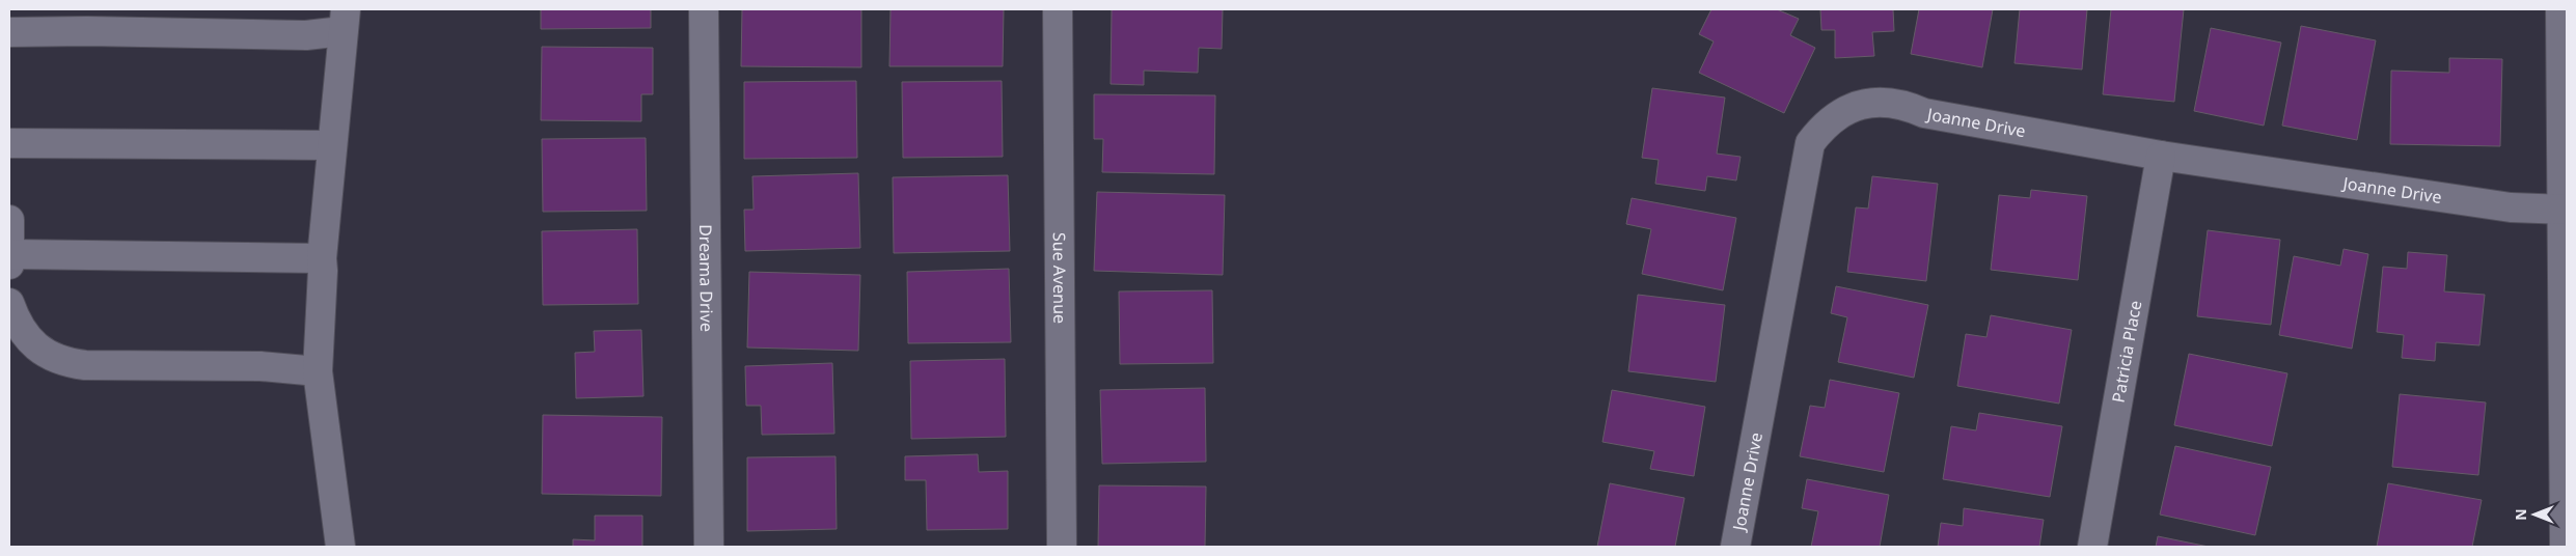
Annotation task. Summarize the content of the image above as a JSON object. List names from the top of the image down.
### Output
{
  "streets": {
    "street": [
      "Joanne Drive",
      "Dreama Drive",
      "Sue Avenue",
      "Patricia Place"
    ]
  },
  "crossings": [
    ["Joanne Drive", "Patricia Place"]
  ],
  "north": "left"
}
